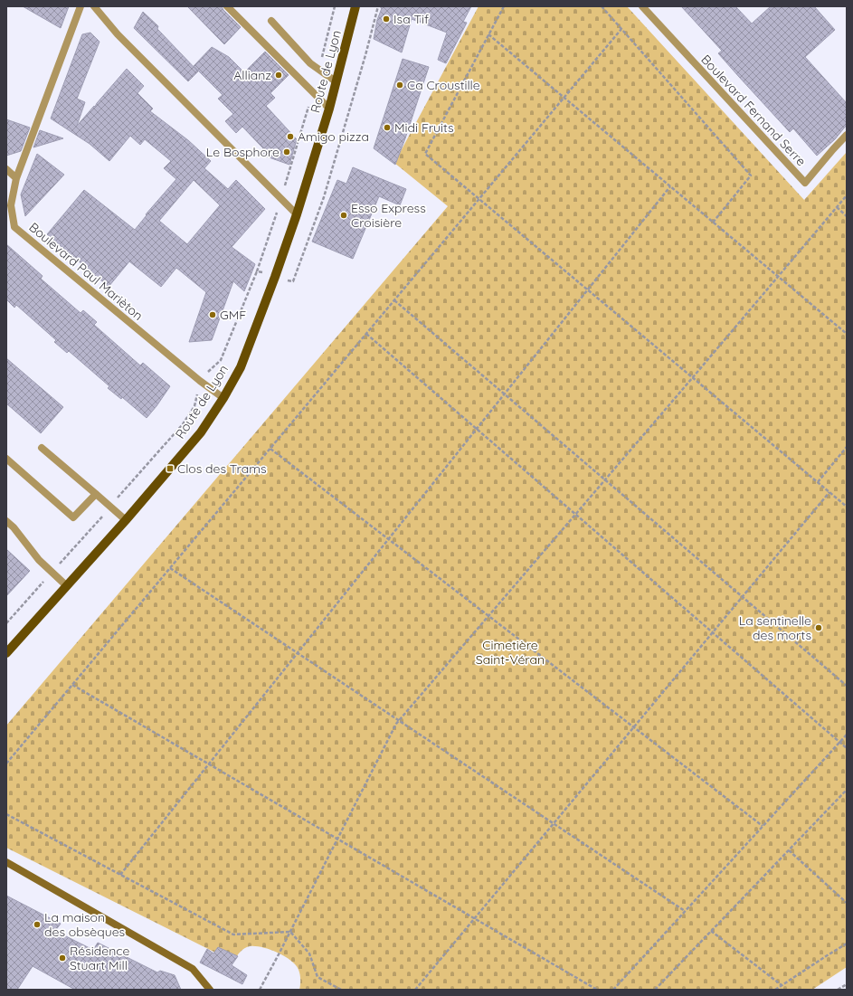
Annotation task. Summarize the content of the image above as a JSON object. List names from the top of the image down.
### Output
{
  "streets": {
    "main road": ["Route de Lyon"],
    "street": ["Boulevard Fernand Serre", "Boulevard Paul Marièton"]
  },
  "crossings": [
    ["Route de Lyon", "Boulevard Paul Marièton"]
  ],
  "parks": ["Cimetière Saint-Véran"],
  "places": {
    "other": [
      "Isa Tif",
      "Allianz",
      "Ca Croustille",
      "Midi Fruits",
      "Amigo pizza",
      "Le Bosphore",
      "Esso Express Croisière",
      "GMF",
      "La sentinelle des morts",
      "La maison des obsèques",
      "Résidence Stuart Mill"
    ],
    "transit": ["Clos des Trams"]
  }
}
